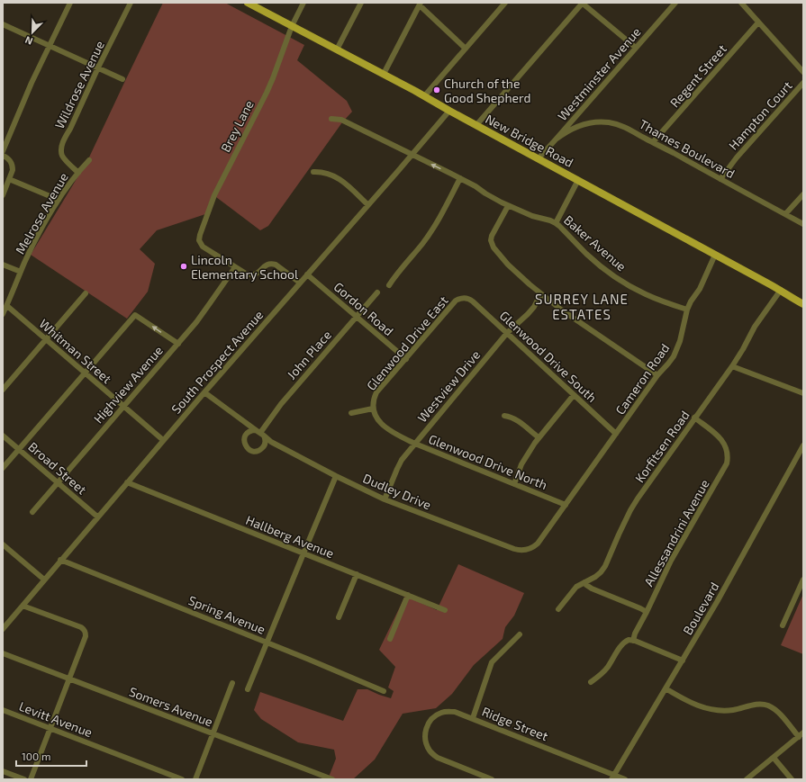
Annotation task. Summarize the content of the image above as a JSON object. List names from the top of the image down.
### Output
{
  "streets": {
    "main road": ["New Bridge Road"],
    "street": [
      "Westminster Avenue",
      "Regent Street",
      "Wildrose Avenue",
      "Hampton Court",
      "Brey Lane",
      "Thames Boulevard",
      "Melrose Avenue",
      "Baker Avenue",
      "Gordon Road",
      "Glenwood Drive East",
      "Whitman Street",
      "John Place",
      "Glenwood Drive South",
      "South Prospect Avenue",
      "Cameron Road",
      "Highview Avenue",
      "Westview Drive",
      "Korfitsen Road",
      "Glenwood Drive North",
      "Broad Street",
      "Dudley Drive",
      "Allessandrini Avenue",
      "Hallberg Avenue",
      "Boulevard",
      "Spring Avenue",
      "Somers Avenue",
      "Levitt Avenue",
      "Ridge Street"
    ]
  },
  "crossings": [
    ["Westminster Avenue", "New Bridge Road"],
    ["Westminster Avenue", "Thames Boulevard"],
    ["Regent Street", "Thames Boulevard"],
    ["Wildrose Avenue", "Melrose Avenue"],
    ["Hampton Court", "Thames Boulevard"],
    ["Brey Lane", "New Bridge Road"],
    ["Brey Lane", "Highview Avenue"],
    ["New Bridge Road", "South Prospect Avenue"],
    ["New Bridge Road", "Cameron Road"],
    ["New Bridge Road", "Korfitsen Road"],
    ["Melrose Avenue", "Whitman Street"],
    ["Baker Avenue", "South Prospect Avenue"],
    ["Baker Avenue", "Cameron Road"],
    ["Gordon Road", "Glenwood Drive East"],
    ["Gordon Road", "John Place"],
    ["Gordon Road", "South Prospect Avenue"],
    ["Glenwood Drive East", "Glenwood Drive South"],
    ["Glenwood Drive East", "Glenwood Drive North"],
    ["Whitman Street", "South Prospect Avenue"],
    ["Whitman Street", "Highview Avenue"],
    ["John Place", "Dudley Drive"],
    ["Glenwood Drive South", "Cameron Road"],
    ["Glenwood Drive South", "Westview Drive"],
    ["South Prospect Avenue", "Broad Street"],
    ["South Prospect Avenue", "Dudley Drive"],
    ["South Prospect Avenue", "Hallberg Avenue"],
    ["South Prospect Avenue", "Spring Avenue"],
    ["Cameron Road", "Glenwood Drive North"],
    ["Cameron Road", "Dudley Drive"],
    ["Highview Avenue", "Broad Street"],
    ["Westview Drive", "Glenwood Drive North"],
    ["Westview Drive", "Dudley Drive"],
    ["Korfitsen Road", "Allessandrini Avenue"],
    ["Boulevard", "Ridge Street"]
  ],
  "districts": ["SURREY LANE ESTATES"],
  "places": ["Church of the Good Shepherd", "Lincoln Elementary School"],
  "scale_bar": "100 m",
  "north": "bottom left"
}
